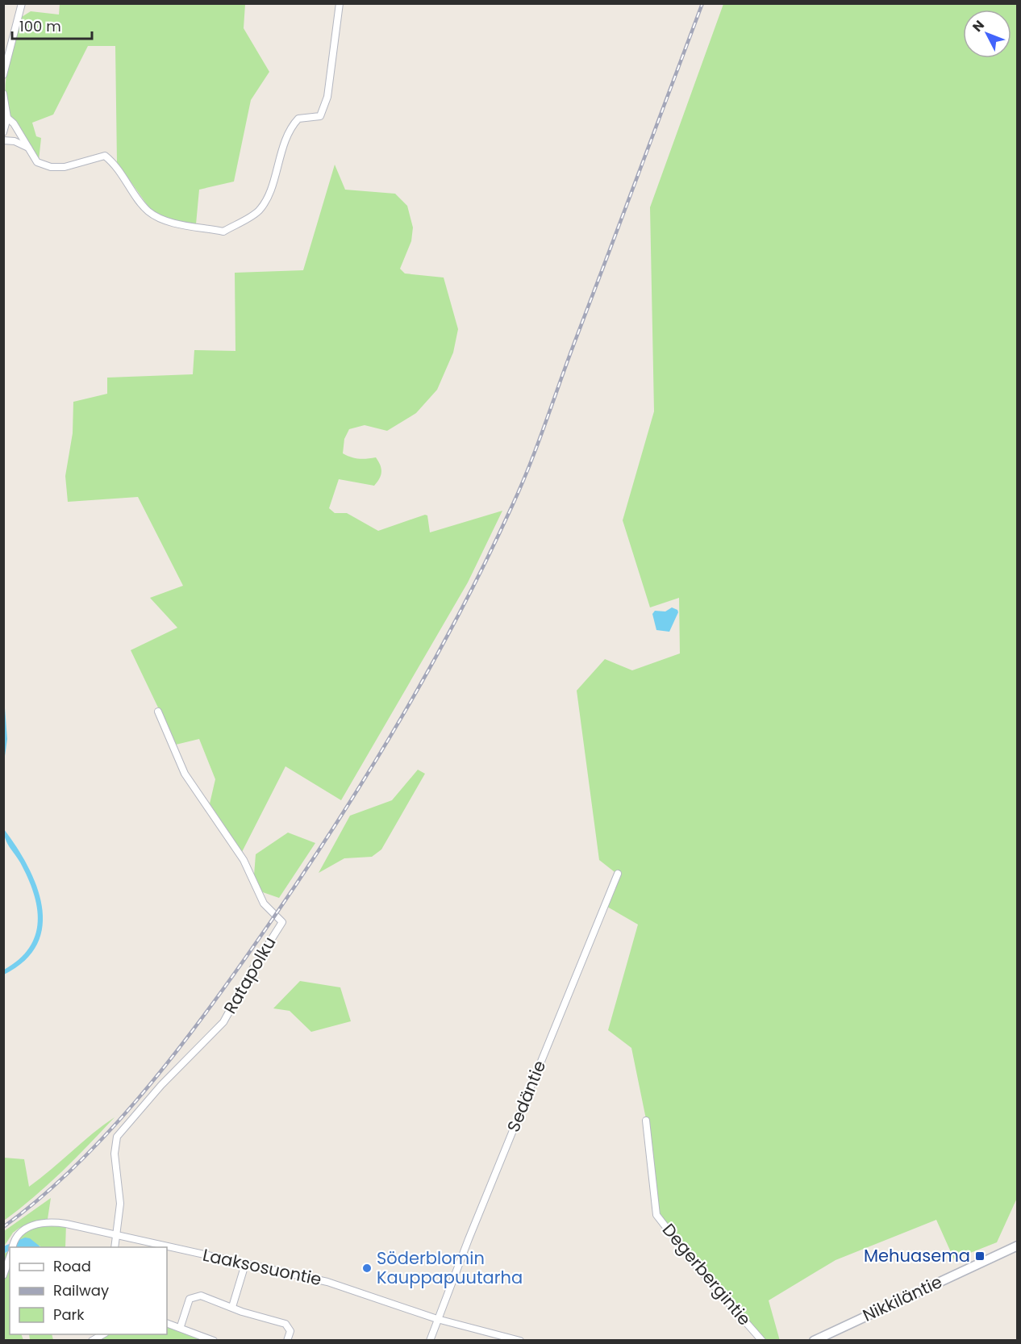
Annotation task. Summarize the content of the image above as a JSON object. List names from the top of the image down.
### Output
{
  "streets": {
    "street": [
      "Ratapolku",
      "Sedäntie",
      "Laaksosuontie",
      "Degerbergintie",
      "Nikkiläntie"
    ]
  },
  "crossings": [
    ["Ratapolku", "Laaksosuontie"],
    ["Sedäntie", "Laaksosuontie"]
  ],
  "places": {
    "transit": ["Mehuasema"],
    "other": ["Söderblomin Kauppapuutarha"]
  },
  "legend": ["Road", "Railway", "Park"],
  "scale_bar": "100 m",
  "north": "top left"
}
